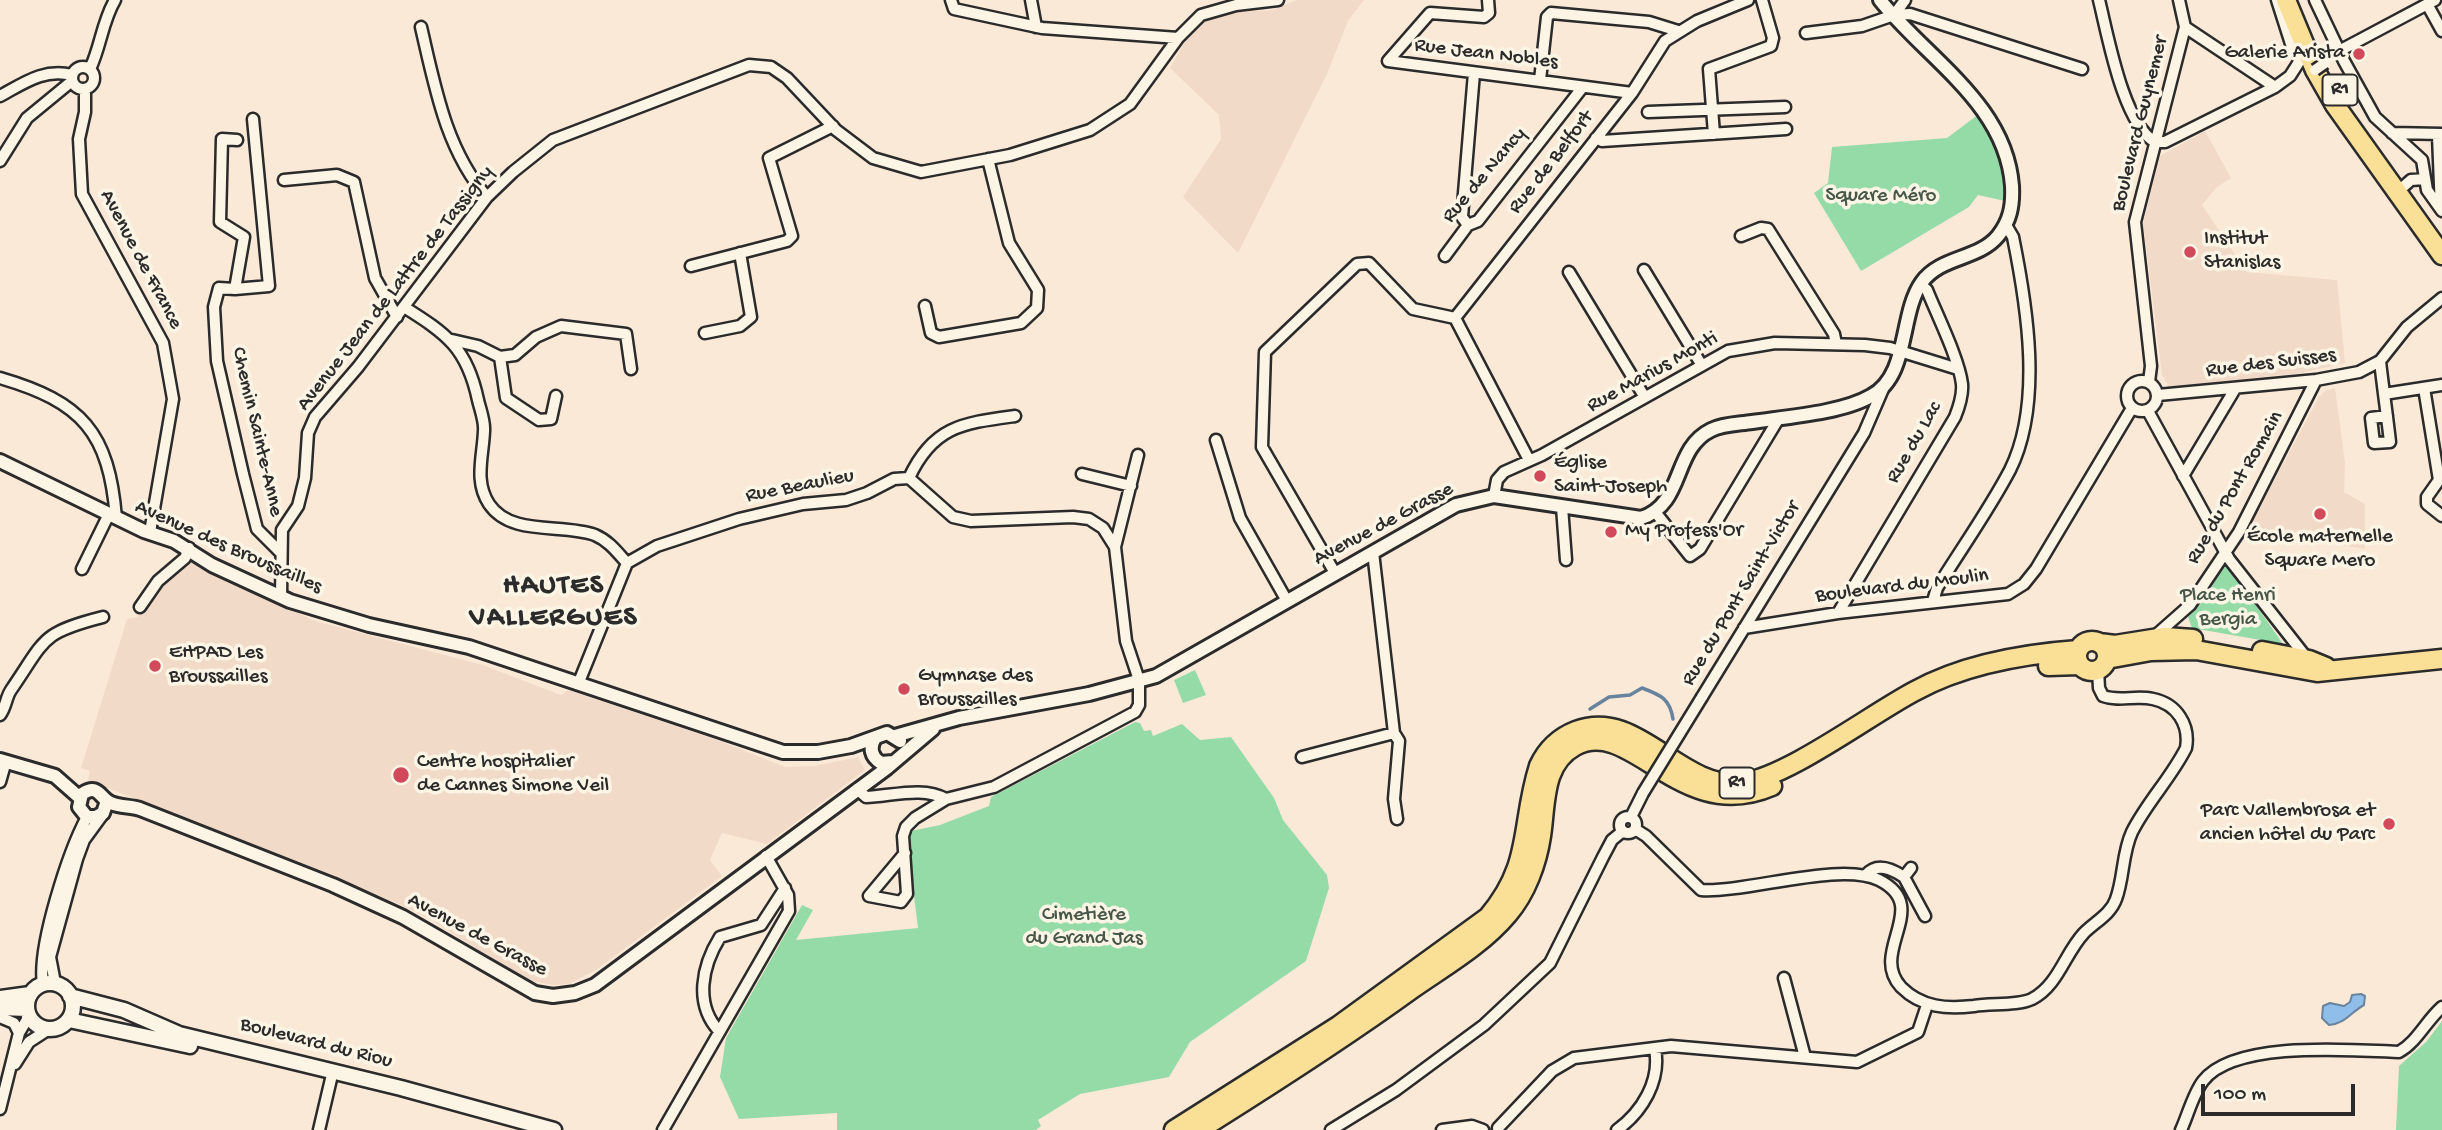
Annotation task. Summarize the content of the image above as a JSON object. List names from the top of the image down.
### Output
{
  "streets": {
    "highway": ["R1"],
    "main road": ["Boulevard du Riou"],
    "street": [
      "Rue Jean Nobles",
      "Boulevard Guynemer",
      "Rue de Belfort",
      "Rue de Nancy",
      "Avenue de France",
      "Avenue Jean de Lattre de Tassigny",
      "Rue des Suisses",
      "Rue Marius Monti",
      "Chemin Sainte-Anne",
      "Rue du Lac",
      "Rue Beaulieu",
      "Rue du Pont Romain",
      "Avenue de Grasse",
      "Avenue des Broussailles",
      "Boulevard du Moulin",
      "Rue du Pont Saint-Victor"
    ]
  },
  "crossings": [
    ["Rue Jean Nobles", "Rue de Belfort"],
    ["Rue Jean Nobles", "Rue de Nancy"],
    ["Boulevard Guynemer", "Rue des Suisses"],
    ["Boulevard Guynemer", "Boulevard du Moulin"],
    ["Avenue de France", "Avenue des Broussailles"],
    ["Avenue Jean de Lattre de Tassigny", "Chemin Sainte-Anne"],
    ["Avenue Jean de Lattre de Tassigny", "Avenue des Broussailles"],
    ["Rue des Suisses", "Rue du Pont Romain"],
    ["Rue des Suisses", "Boulevard du Moulin"],
    ["Rue Marius Monti", "Rue du Lac"],
    ["Rue Marius Monti", "Avenue de Grasse"],
    ["Rue du Lac", "Boulevard du Moulin"],
    ["Avenue de Grasse", "Avenue des Broussailles"],
    ["Boulevard du Moulin", "Rue du Pont Saint-Victor"]
  ],
  "districts": ["HAUTES VALLERGUES"],
  "parks": ["Square Méro", "Place Henri Bergia", "Cimetière du Grand Jas"],
  "places": [
    "Galerie Arista",
    "Institut Stanislas",
    "Église Saint-Joseph",
    "École maternelle Square Mero",
    "My Profess'Or",
    "EHPAD Les Broussailles",
    "Gymnase des Broussailles",
    "Centre hospitalier de Cannes Simone Veil",
    "Parc Vallembrosa et ancien hôtel du Parc"
  ],
  "scale_bar": "100 m"
}
